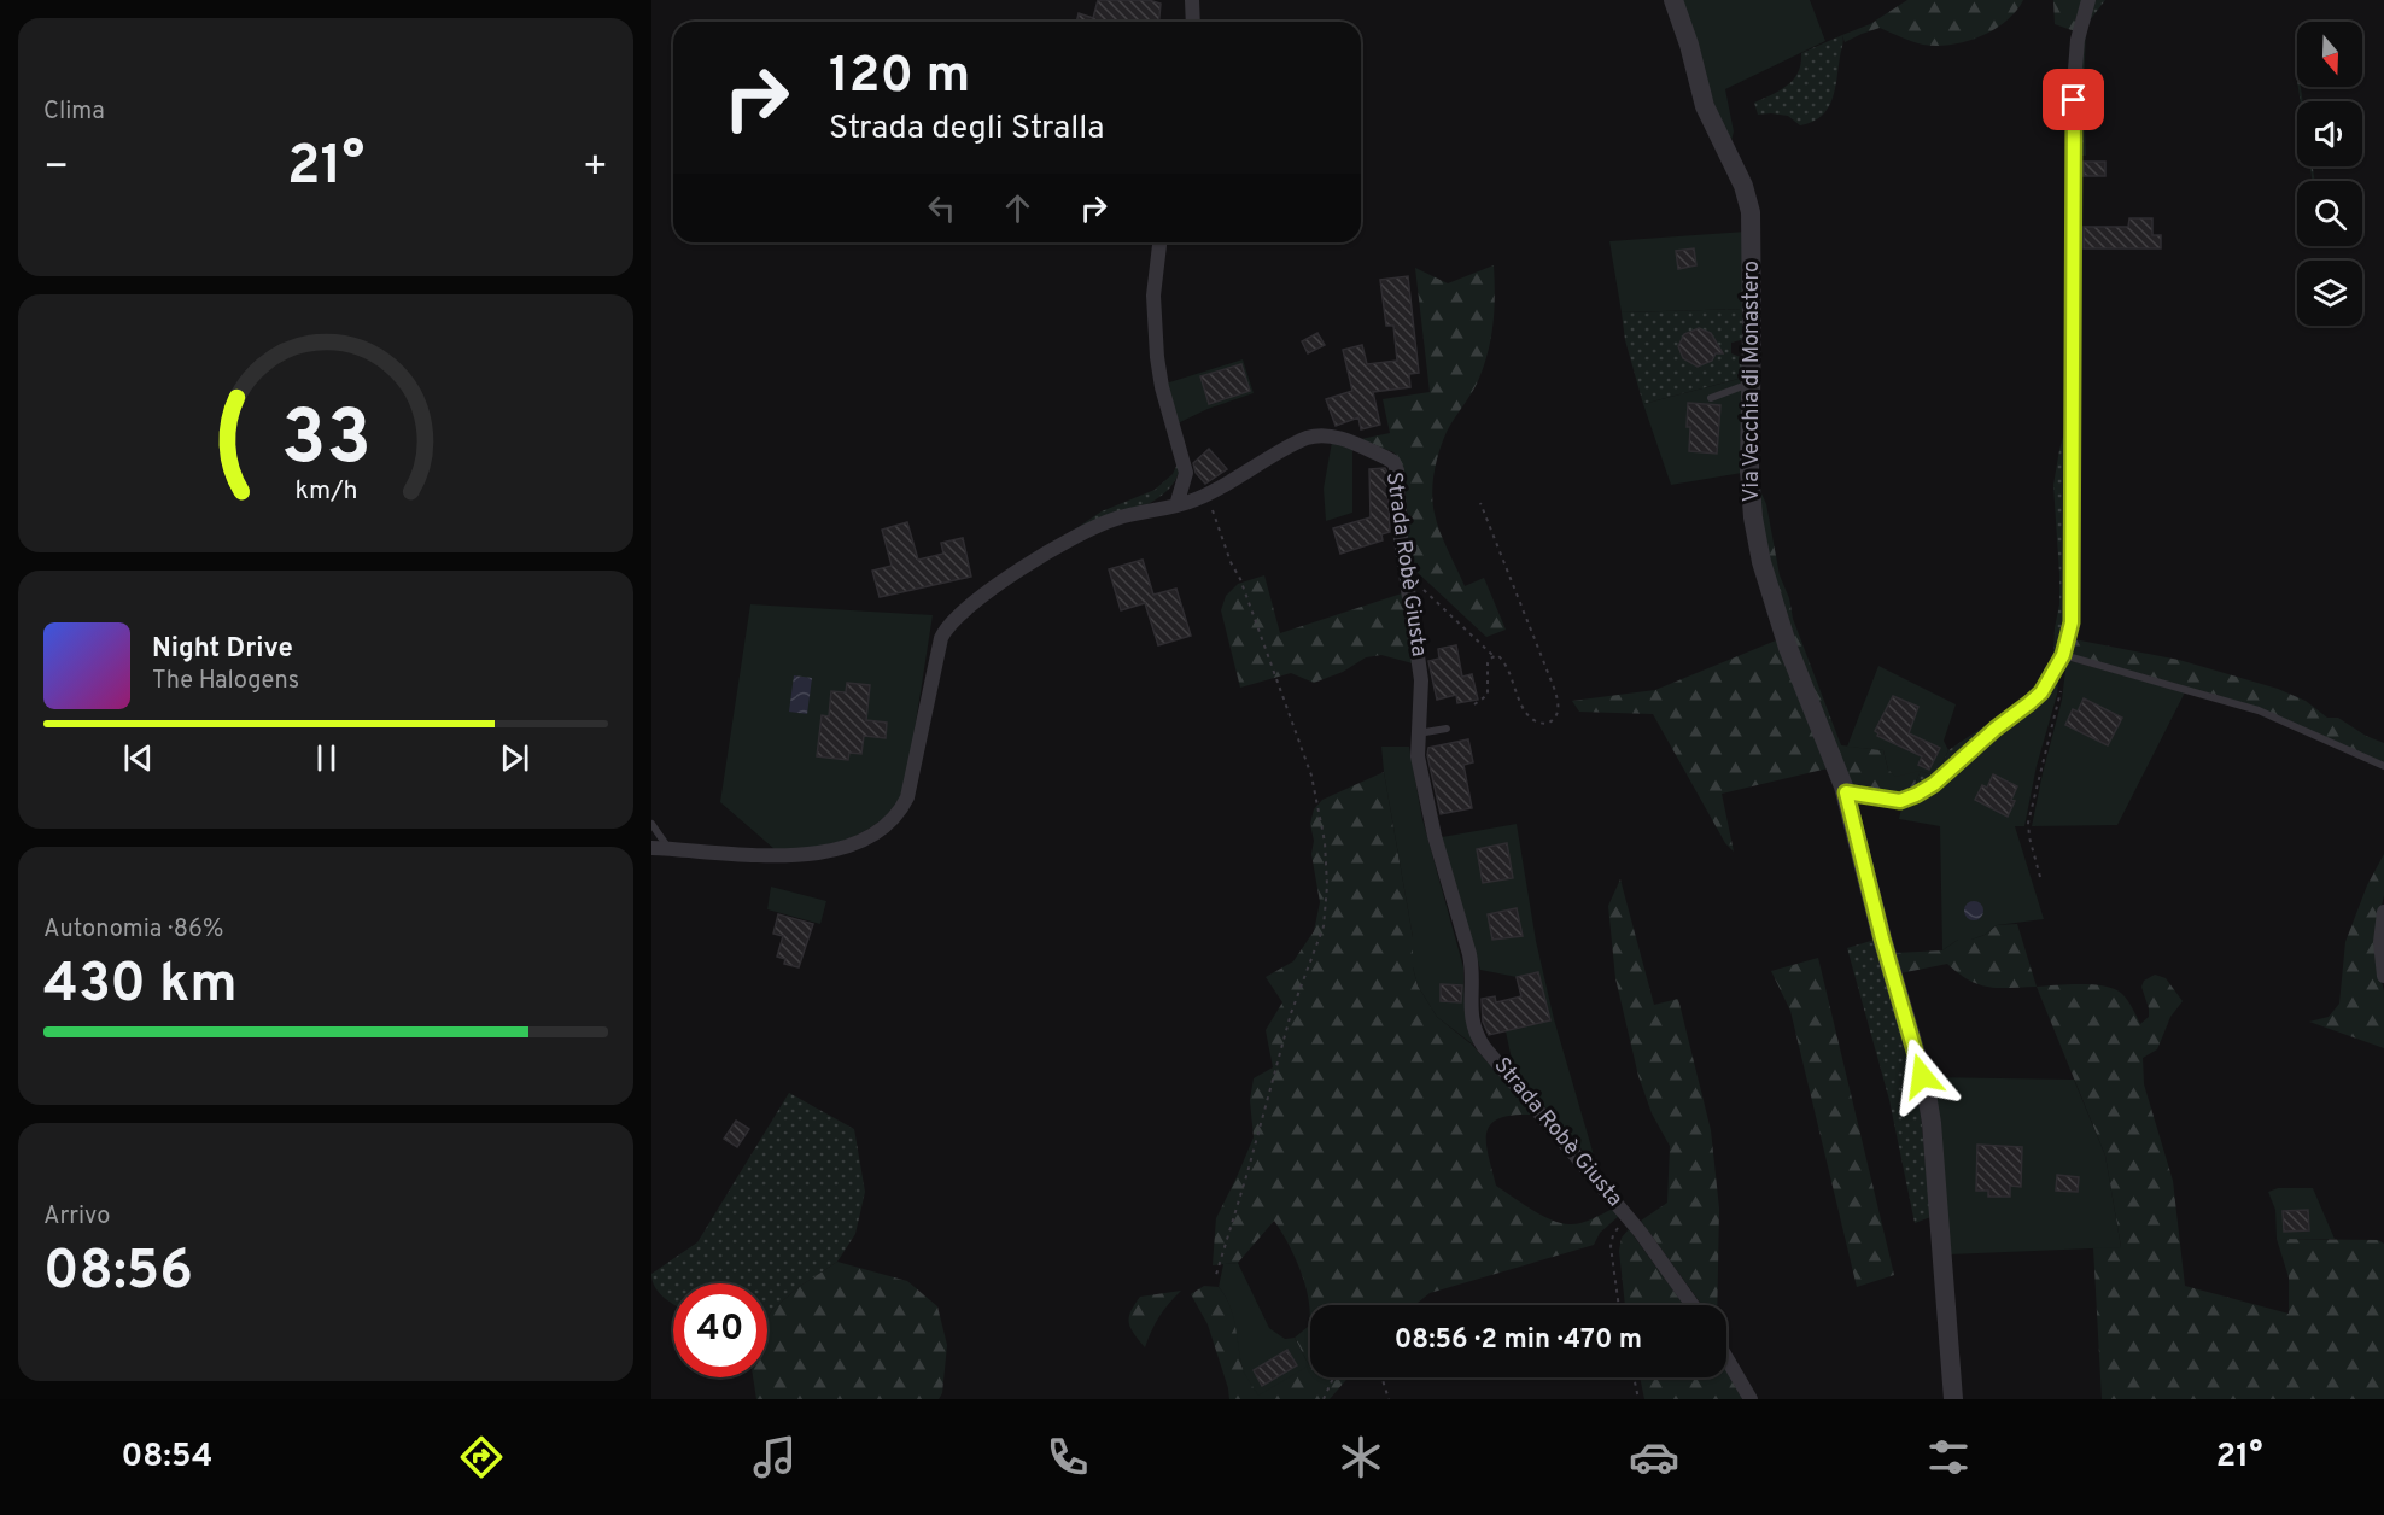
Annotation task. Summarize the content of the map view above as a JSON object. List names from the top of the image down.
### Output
{
  "streets": {
    "street": ["Via Vecchia di Monastero", "Strada Robè Giusta"]
  },
  "north": "bottom",
  "page": {
    "tile": [
      "Clima",
      ["Autonomia · 86%", "430 km"],
      ["Arrivo", "08:56"]
    ],
    "turn": ["120 m", "Strada degli Stralla"],
    "heat": ["−", "21°", "+"],
    "song": ["Night Drive", "The Halogens"],
    "limit": "40",
    "trip": "08:56 · 2 min · 470 m",
    "tabs": ["08:54", "21°"],
    "gauge": ["33", "km/h"]
  }
}
